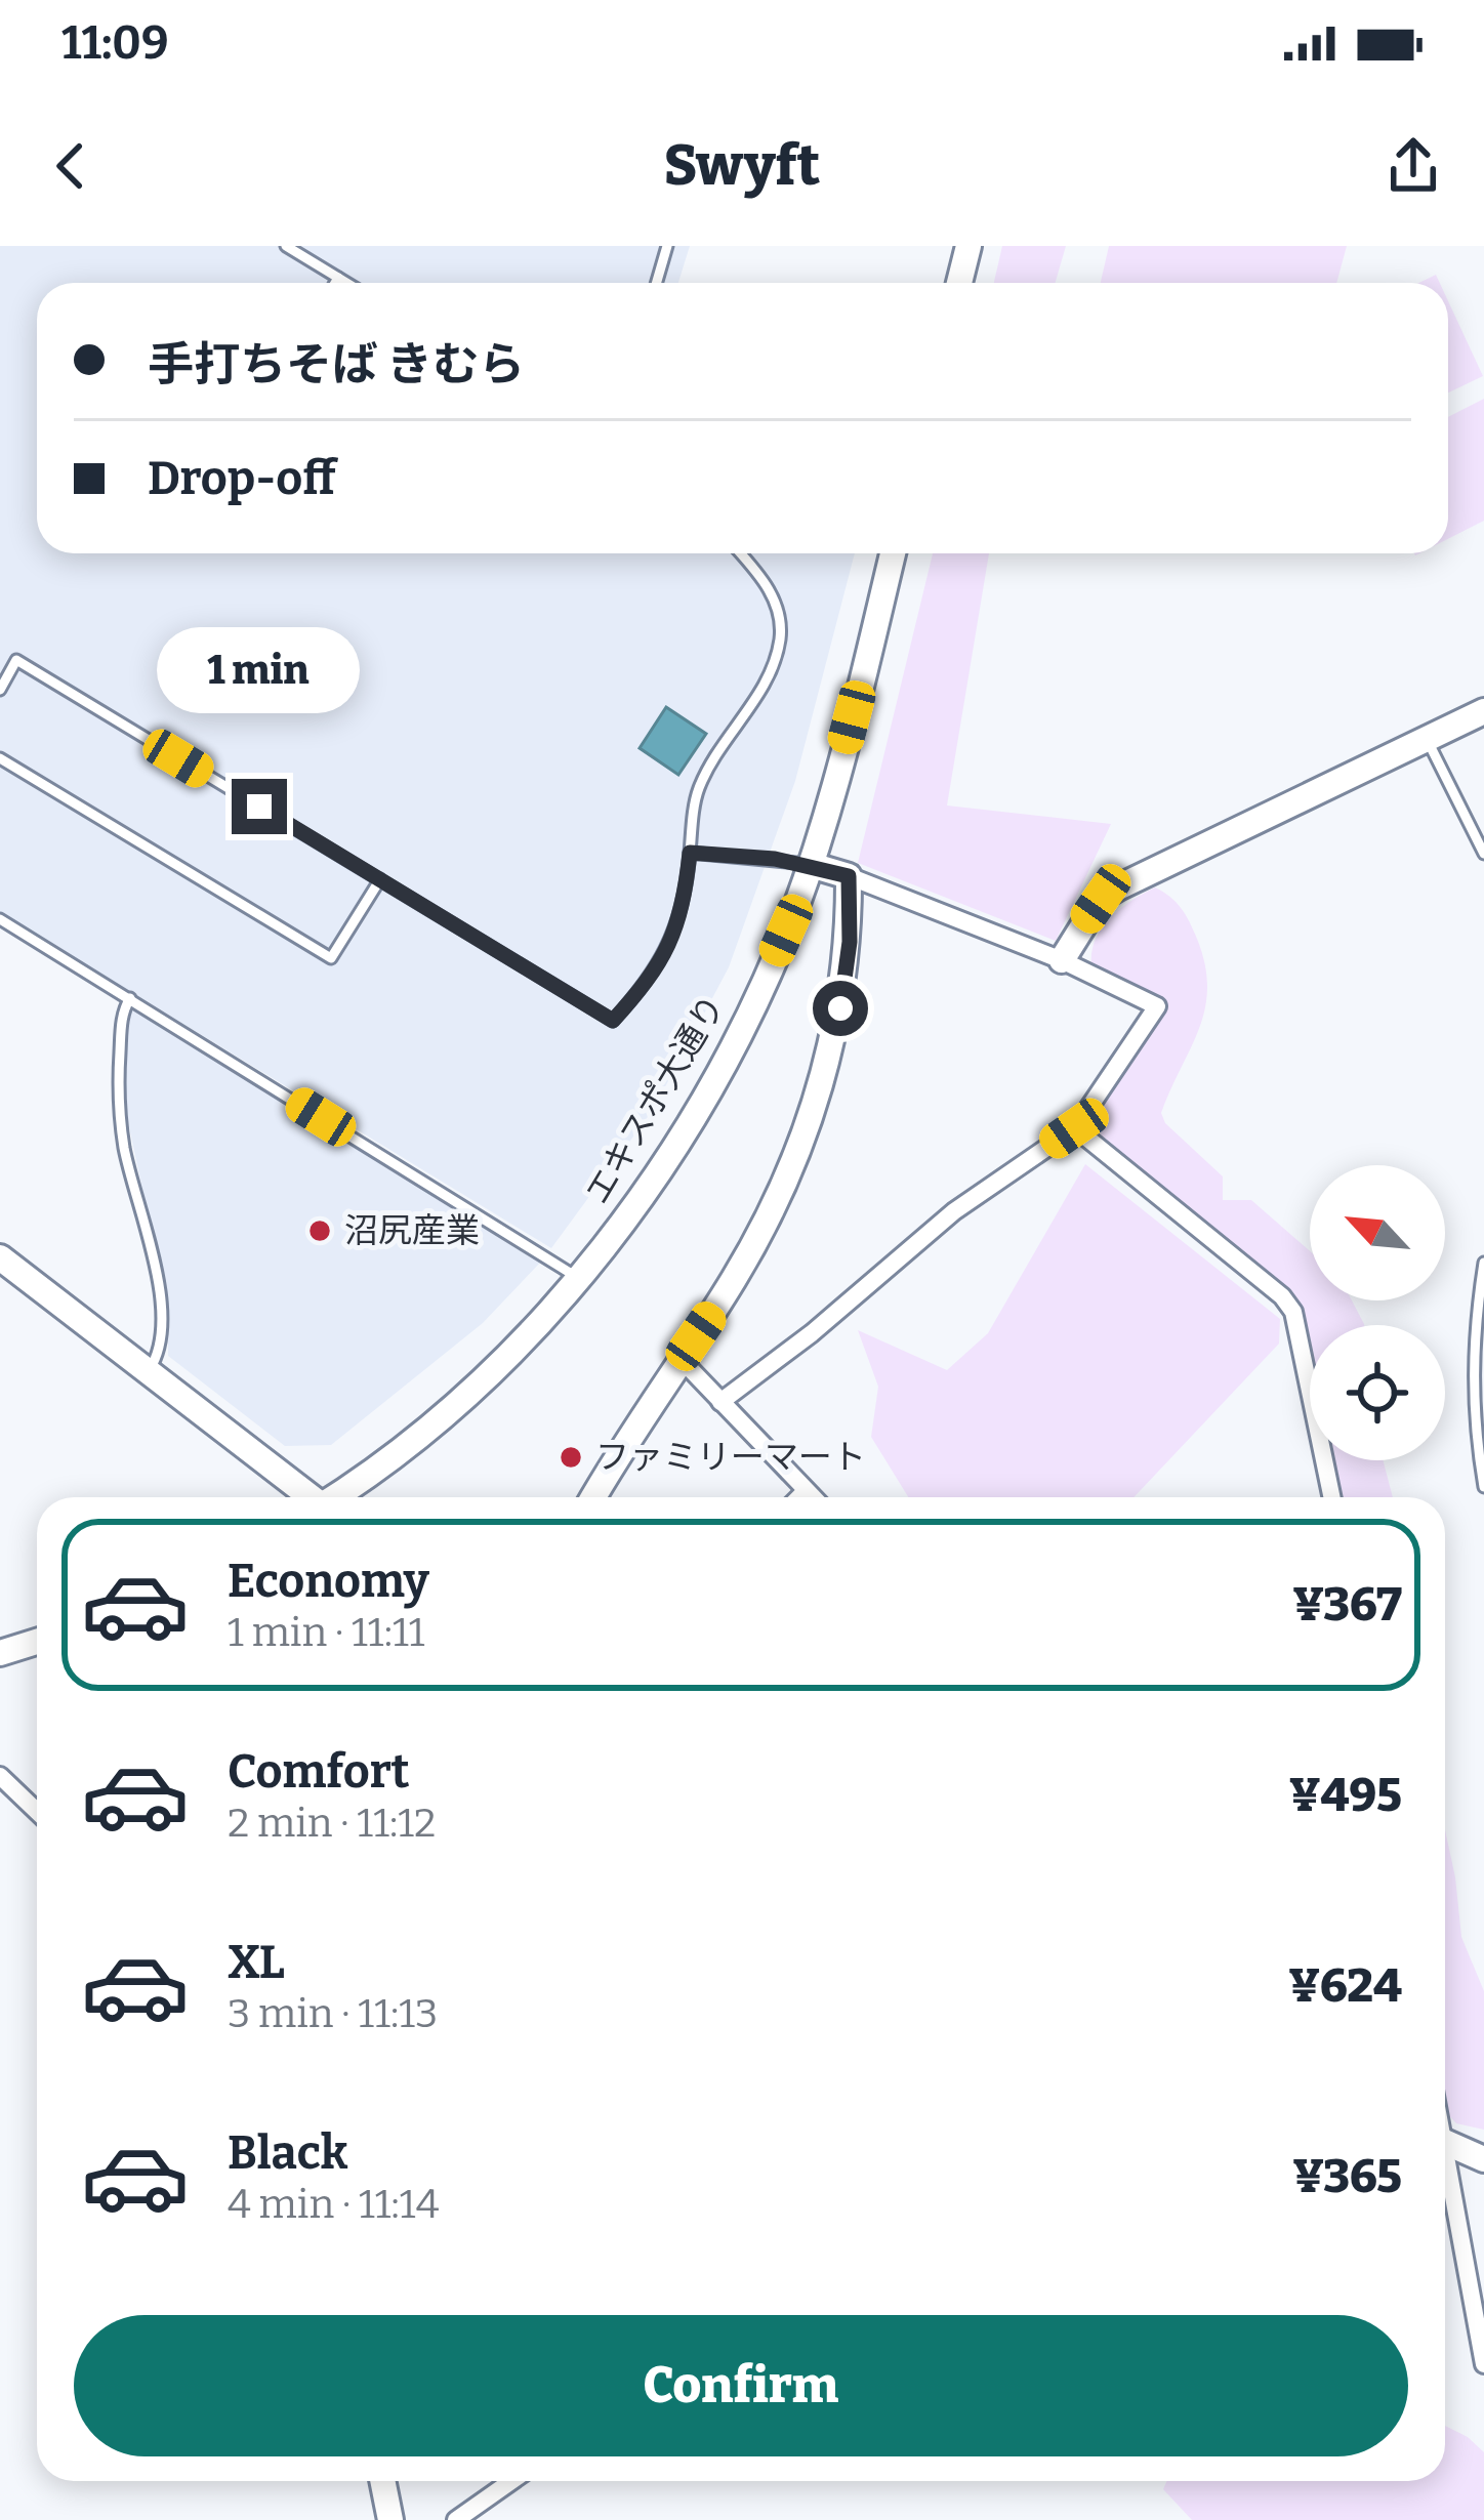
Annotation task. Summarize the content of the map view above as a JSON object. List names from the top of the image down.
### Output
{
  "streets": {
    "street": ["エキスポ大通り"]
  },
  "places": ["沼尻産業", "ファミリーマート"],
  "north": "top left",
  "page": {
    "status": "11:09",
    "header": "Swyft",
    "banner": ["手打ちそば きむら", "Drop-off"],
    "bubble": "1 min",
    "list": [
      {
        "name": "Economy",
        "note": "1 min · 11:11",
        "value": "¥367"
      },
      {
        "name": "Comfort",
        "note": "2 min · 11:12",
        "value": "¥495"
      },
      {
        "name": "XL",
        "note": "3 min · 11:13",
        "value": "¥624"
      },
      {
        "name": "Black",
        "note": "4 min · 11:14",
        "value": "¥365"
      }
    ],
    "buttons": "Confirm"
  }
}
